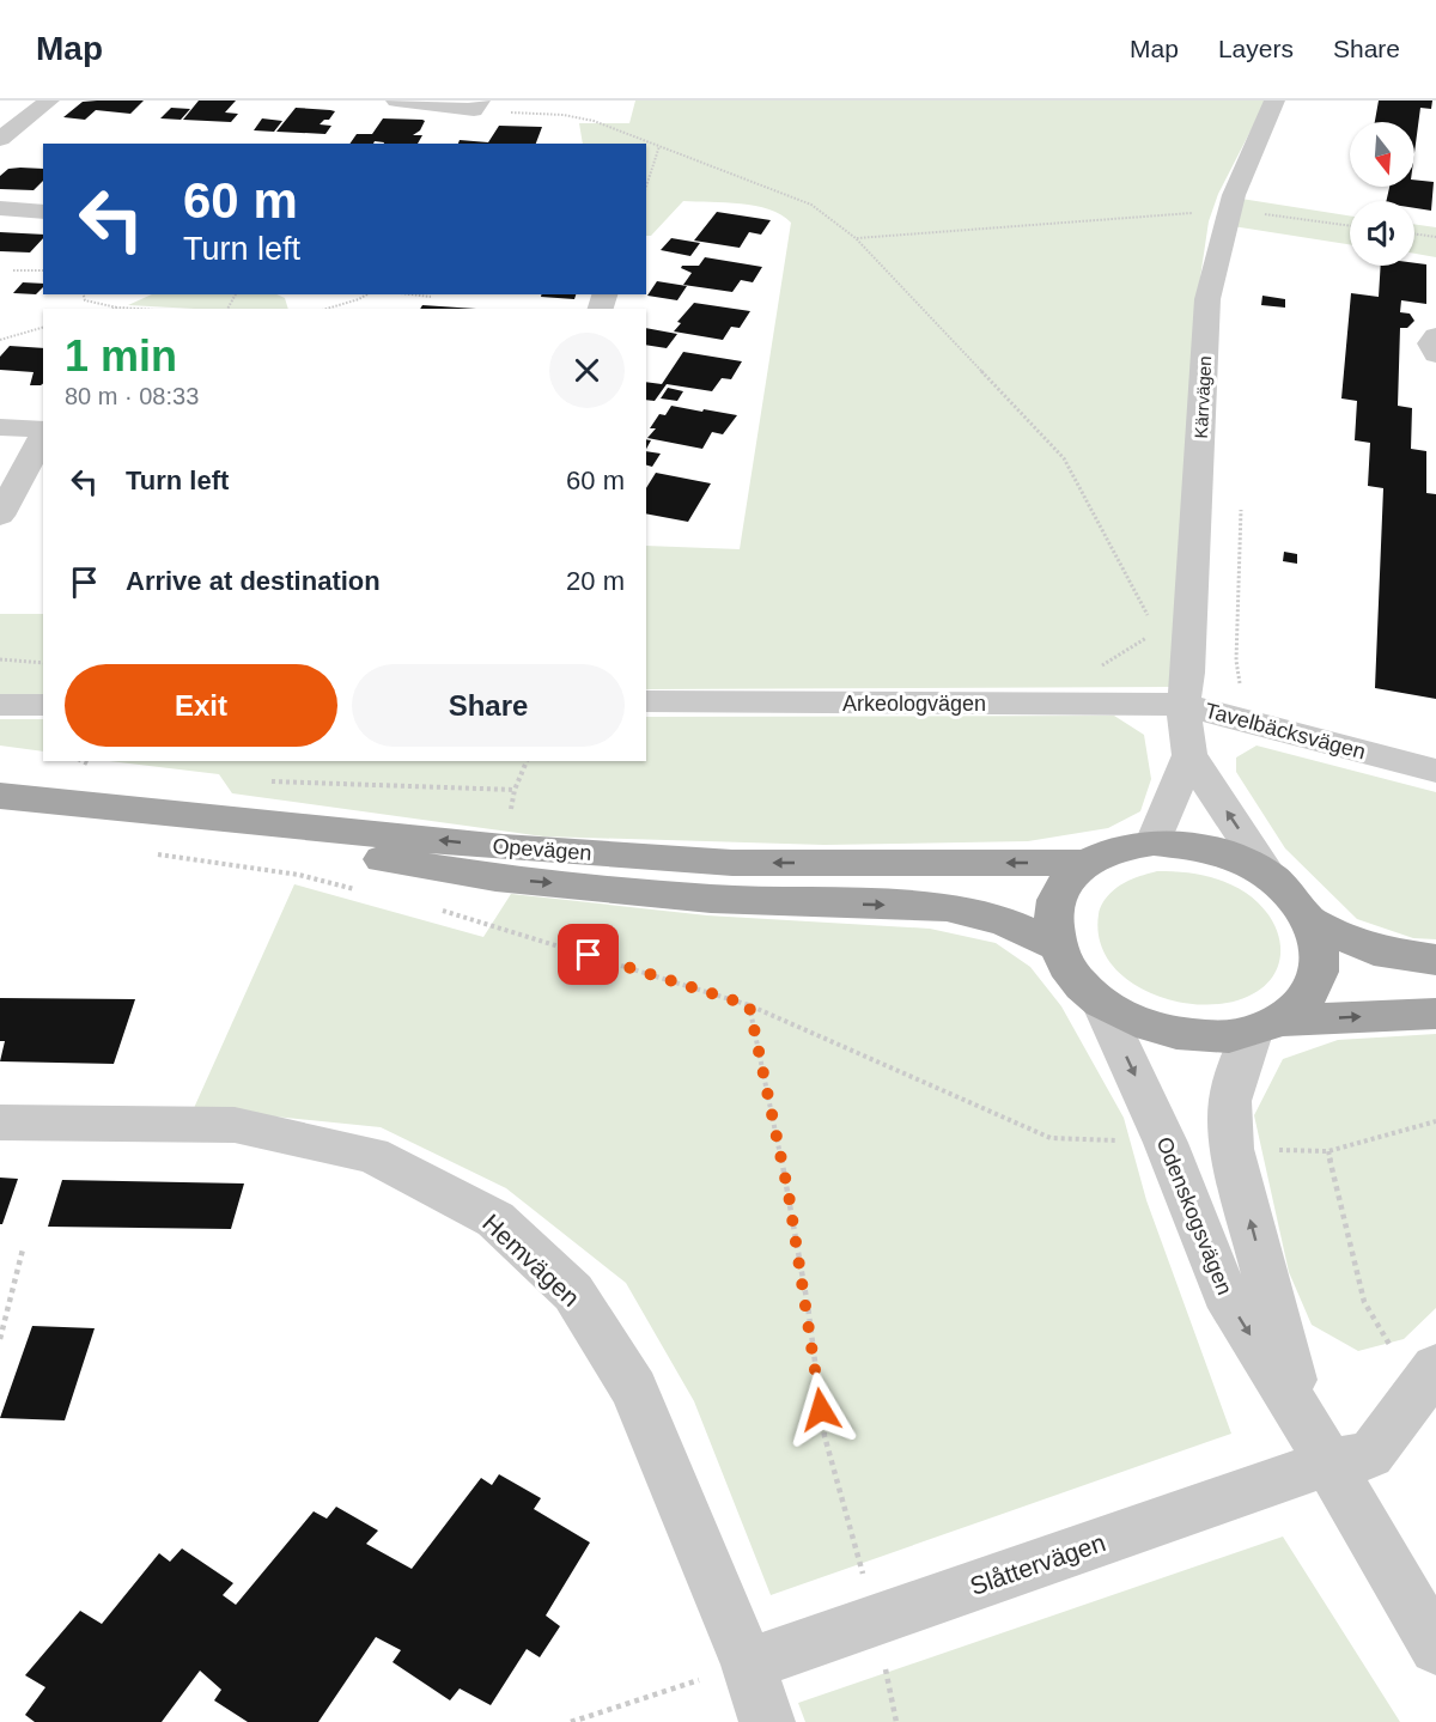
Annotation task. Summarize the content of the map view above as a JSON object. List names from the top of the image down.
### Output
{
  "streets": {
    "main road": ["Opevägen"],
    "street": [
      "Kärrvägen",
      "Arkeologvägen",
      "Tavelbäcksvägen",
      "Odenskogsvägen",
      "Hemvägen",
      "Slåttervägen"
    ]
  },
  "crossings": [
    ["Kärrvägen", "Arkeologvägen"],
    ["Kärrvägen", "Tavelbäcksvägen"],
    ["Arkeologvägen", "Tavelbäcksvägen"],
    ["Tavelbäcksvägen", "Opevägen"],
    ["Tavelbäcksvägen", "Odenskogsvägen"],
    ["Opevägen", "Odenskogsvägen"],
    ["Odenskogsvägen", "Slåttervägen"],
    ["Hemvägen", "Slåttervägen"]
  ],
  "north": "bottom",
  "page": {
    "header": "Map",
    "nav": ["Map", "Layers", "Share"],
    "turn": ["60 m", "Turn left"],
    "heading": ["1 min", "80 m · 08:33"],
    "list": [
      {
        "name": "Turn left",
        "value": "60 m"
      },
      {
        "name": "Arrive at destination",
        "value": "20 m"
      }
    ],
    "buttons": ["Exit", "Share"]
  }
}
